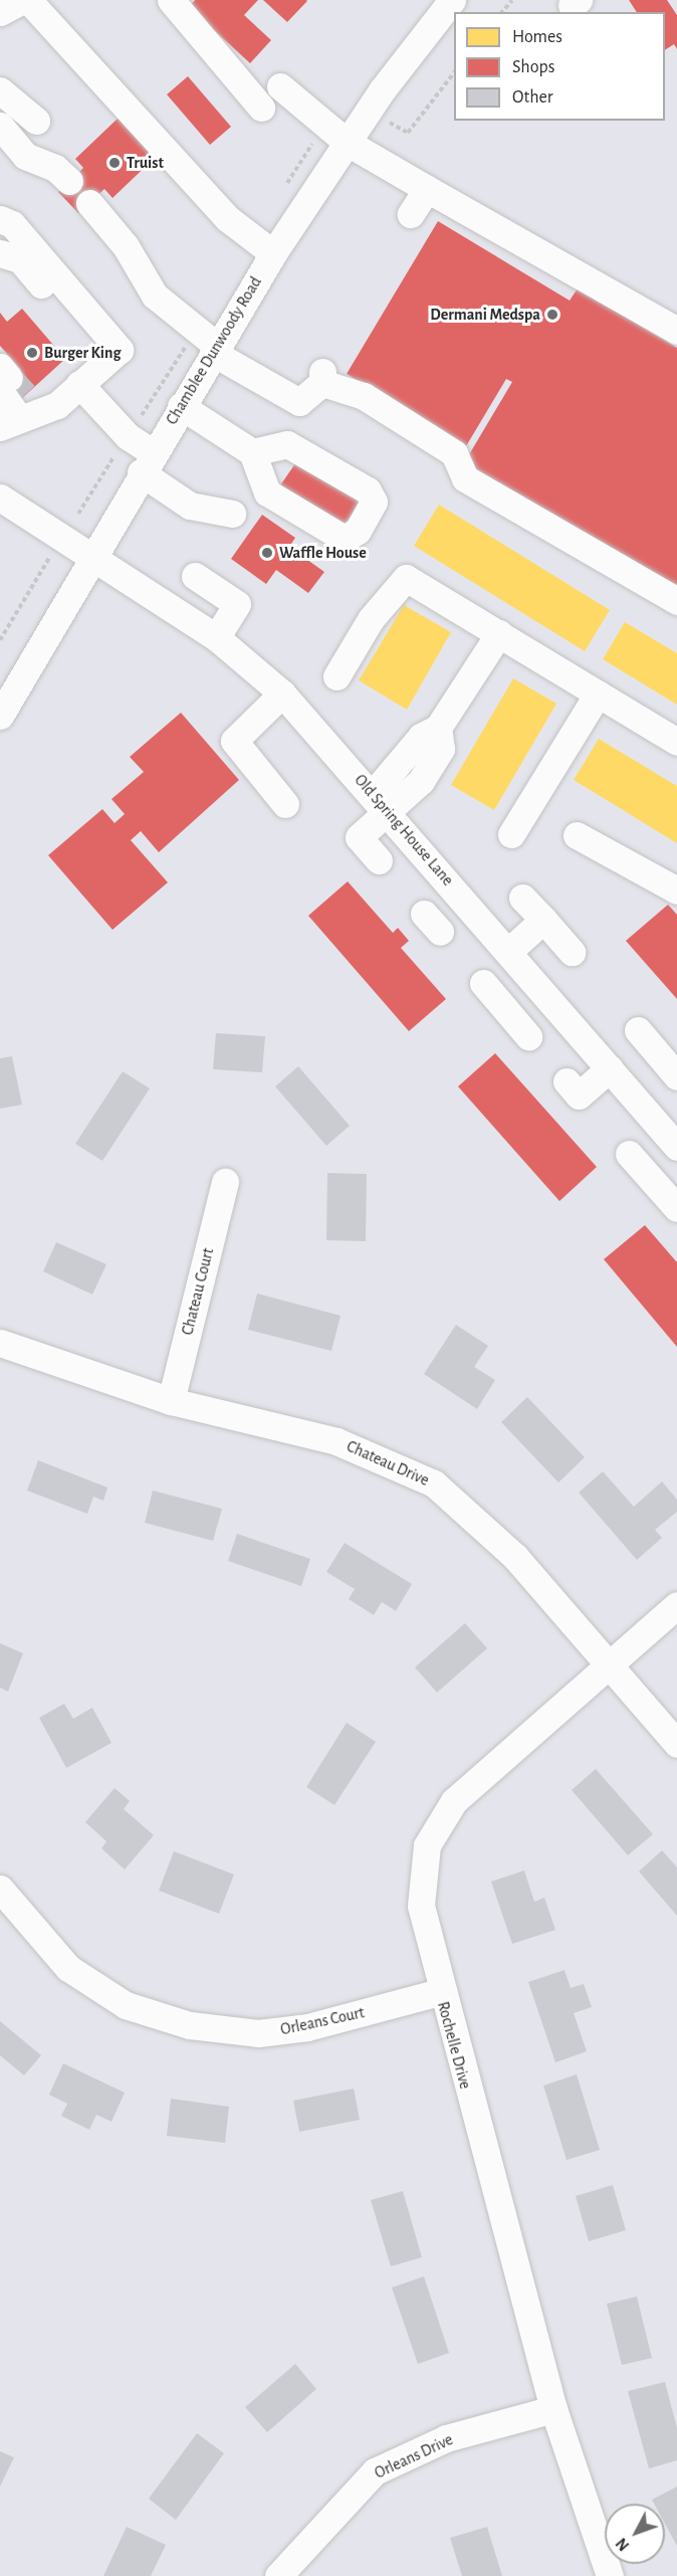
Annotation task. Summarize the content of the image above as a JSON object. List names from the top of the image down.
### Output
{
  "streets": {
    "street": [
      "Chamblee Dunwoody Road",
      "Old Spring House Lane",
      "Chateau Court",
      "Chateau Drive",
      "Orleans Court",
      "Rochelle Drive",
      "Orleans Drive"
    ]
  },
  "crossings": [
    ["Chamblee Dunwoody Road", "Old Spring House Lane"],
    ["Chateau Court", "Chateau Drive"],
    ["Chateau Drive", "Rochelle Drive"],
    ["Orleans Court", "Rochelle Drive"],
    ["Rochelle Drive", "Orleans Drive"]
  ],
  "places": [
    "Truist",
    "Dermani Medspa",
    "Burger King",
    "Waffle House"
  ],
  "legend": ["Homes", "Shops", "Other"],
  "north": "bottom left"
}
